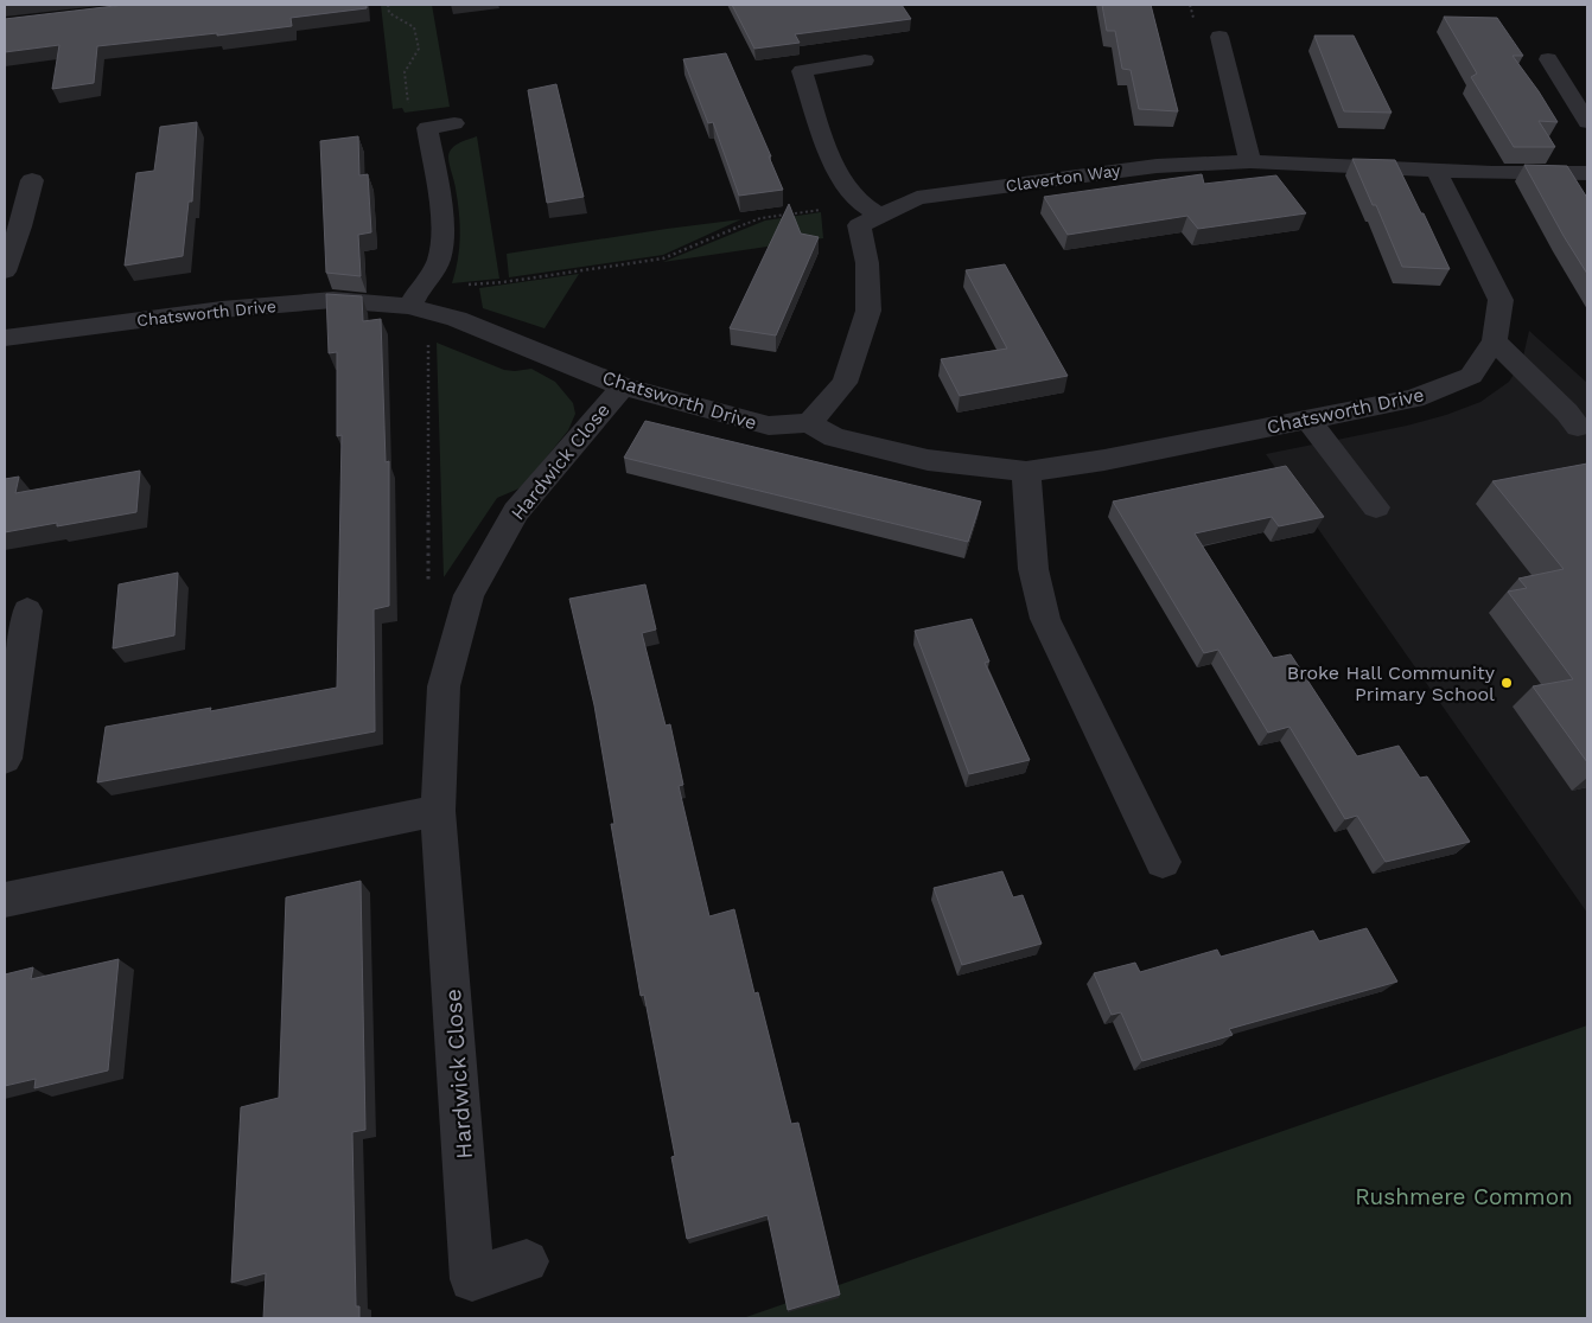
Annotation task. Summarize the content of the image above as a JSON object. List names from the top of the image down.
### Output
{
  "streets": {
    "street": ["Claverton Way", "Chatsworth Drive", "Hardwick Close"]
  },
  "crossings": [
    ["Claverton Way", "Chatsworth Drive"],
    ["Chatsworth Drive", "Hardwick Close"]
  ],
  "parks": ["Rushmere Common"],
  "places": ["Broke Hall Community Primary School"]
}
